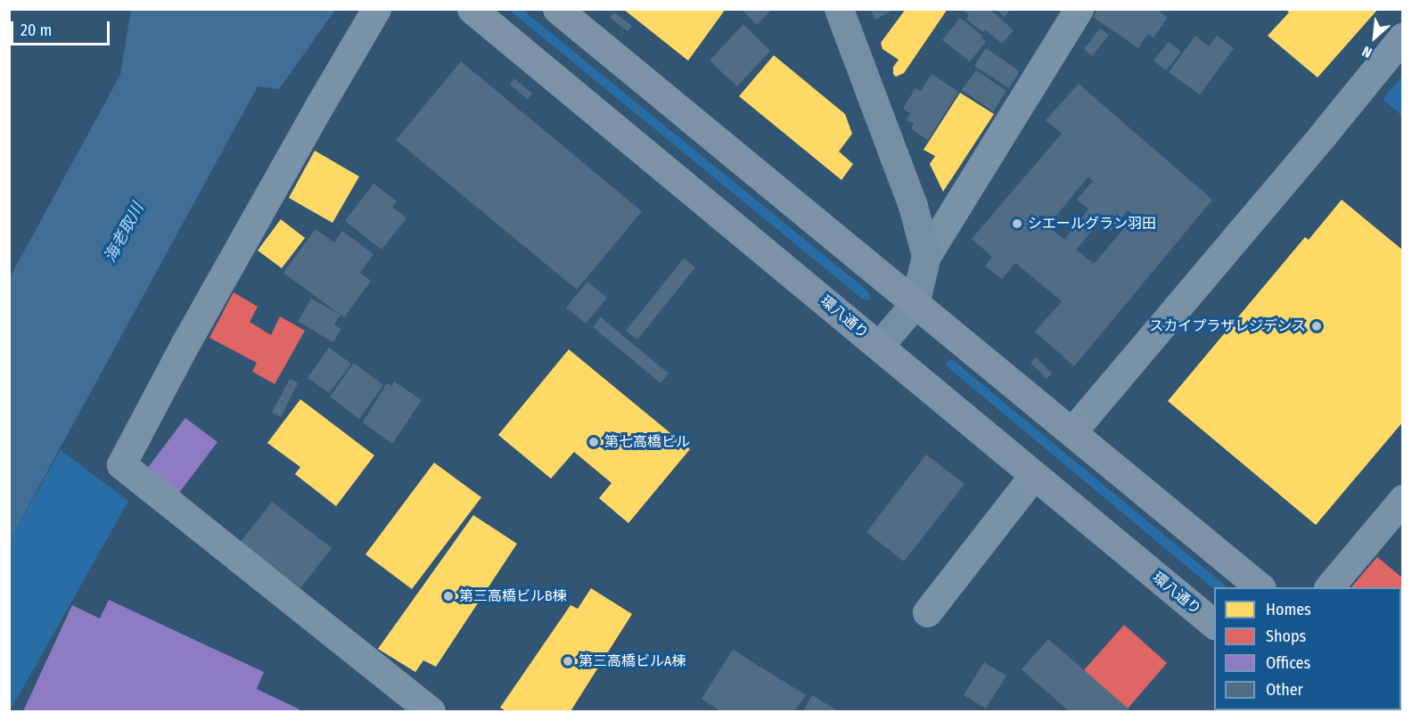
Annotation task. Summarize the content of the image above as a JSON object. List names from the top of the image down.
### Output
{
  "streets": {
    "highway": ["環八通り"]
  },
  "water": ["海老取川"],
  "places": [
    "シエールグラン羽田",
    "スカイプラザレジデンス",
    "第七高橋ビル",
    "第三高橋ビルB棟",
    "第三高橋ビルA棟"
  ],
  "legend": [
    "Homes",
    "Shops",
    "Offices",
    "Other"
  ],
  "scale_bar": "20 m",
  "north": "bottom left"
}
